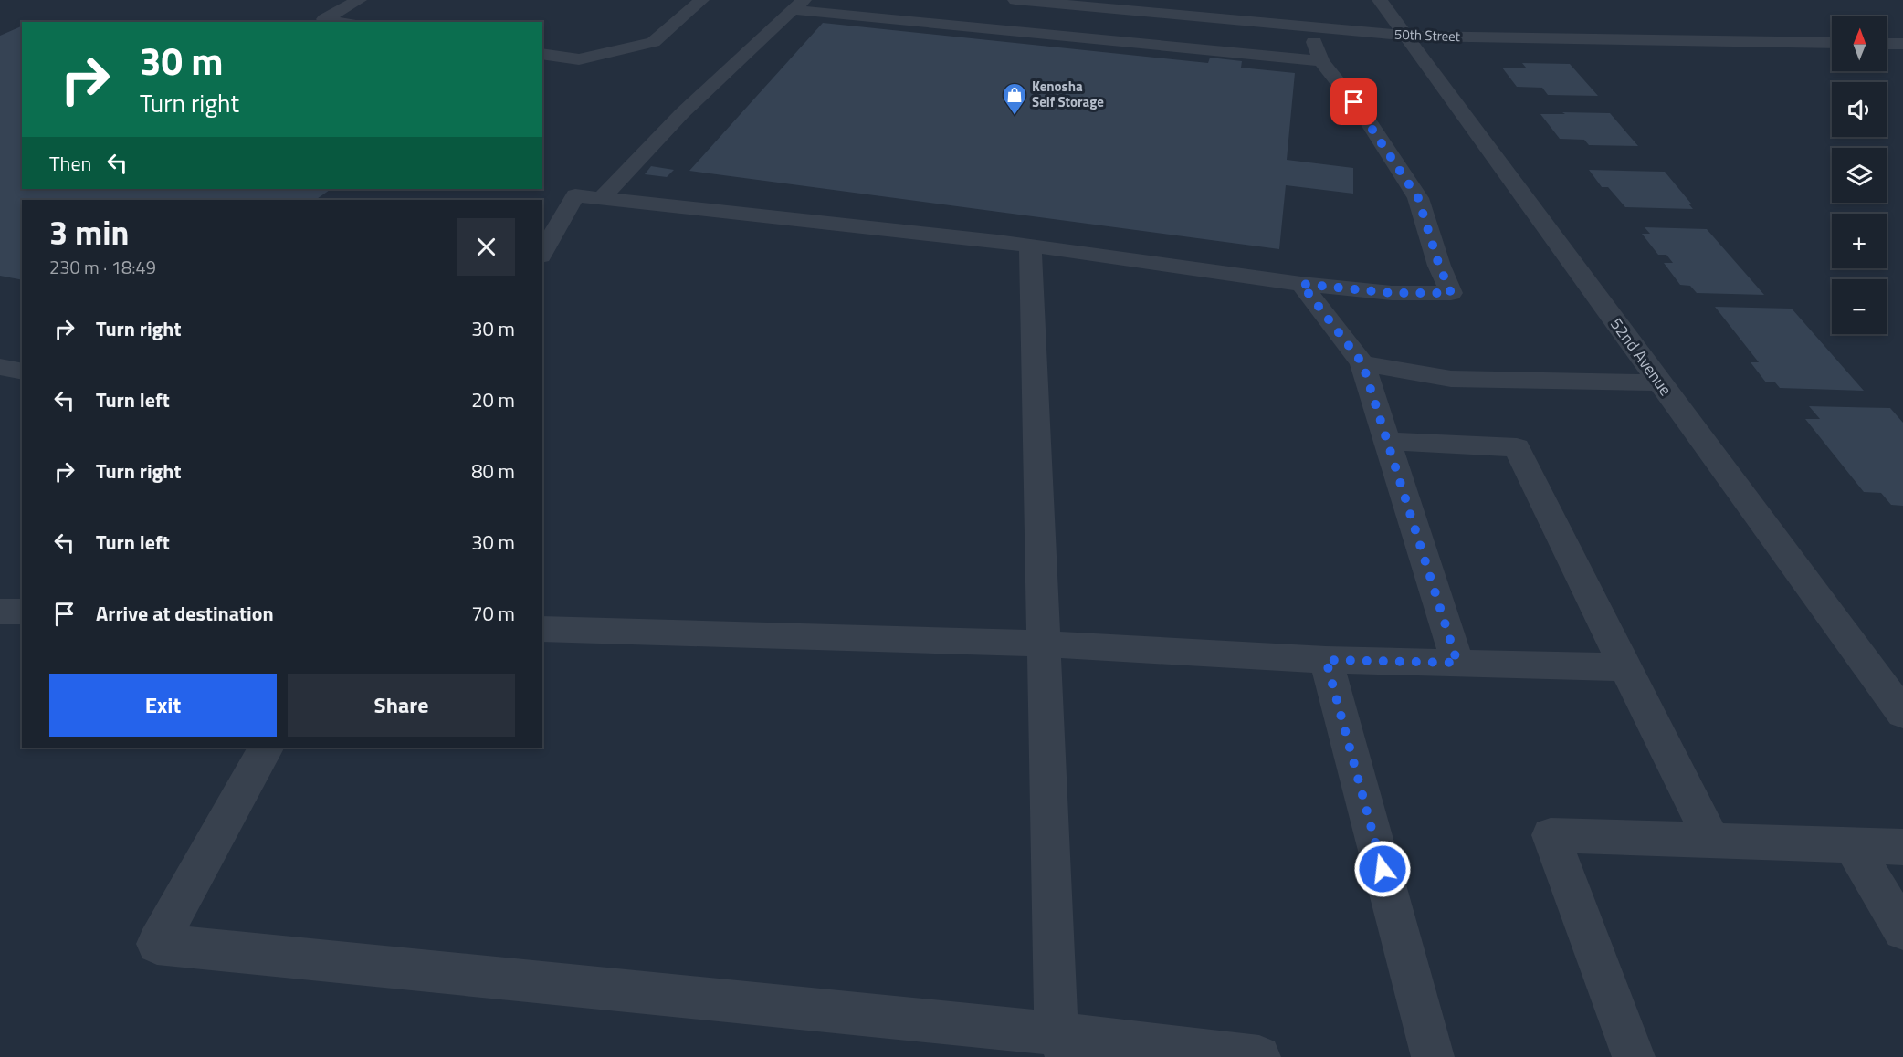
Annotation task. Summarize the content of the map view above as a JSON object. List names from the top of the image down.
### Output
{
  "streets": {
    "street": ["50th Street", "52nd Avenue"]
  },
  "crossings": [
    ["50th Street", "52nd Avenue"]
  ],
  "places": {
    "shop": ["Kenosha Self Storage"]
  },
  "north": "top",
  "page": {
    "map_buttons": ["+", "−"],
    "turn": ["30 m", "Turn right"],
    "then": "Then",
    "heading": ["3 min", "230 m · 18:49"],
    "list": [
      {
        "name": "Turn right",
        "value": "30 m"
      },
      {
        "name": "Turn left",
        "value": "20 m"
      },
      {
        "name": "Turn right",
        "value": "80 m"
      },
      {
        "name": "Turn left",
        "value": "30 m"
      },
      {
        "name": "Arrive at destination",
        "value": "70 m"
      }
    ],
    "buttons": ["Exit", "Share"]
  }
}
